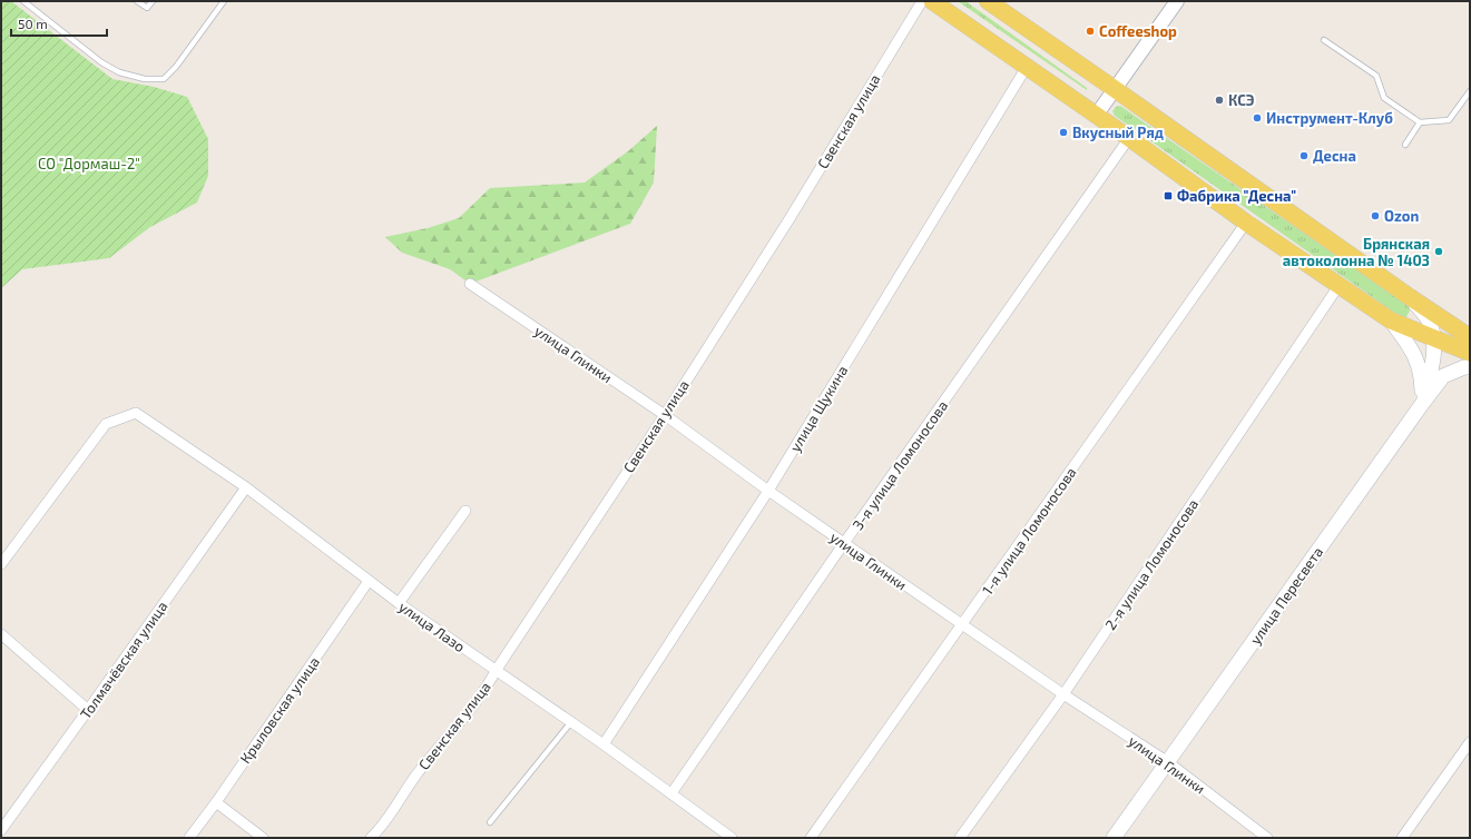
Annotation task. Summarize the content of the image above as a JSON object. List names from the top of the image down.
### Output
{
  "streets": {
    "main road": ["улица Пересвета"],
    "street": [
      "Свенская улица",
      "улица Глинки",
      "улица Щукина",
      "3-я улица Ломоносова",
      "1-я улица Ломоносова",
      "2-я улица Ломоносова",
      "улица Лазо",
      "Толмачёвская улица",
      "Крыловская улица"
    ]
  },
  "crossings": [
    ["Свенская улица", "улица Глинки"],
    ["Свенская улица", "улица Лазо"],
    ["улица Глинки", "улица Щукина"],
    ["улица Глинки", "3-я улица Ломоносова"],
    ["улица Глинки", "1-я улица Ломоносова"],
    ["улица Глинки", "2-я улица Ломоносова"],
    ["улица Глинки", "улица Пересвета"],
    ["улица Щукина", "улица Лазо"],
    ["3-я улица Ломоносова", "улица Лазо"],
    ["улица Лазо", "Толмачёвская улица"],
    ["улица Лазо", "Крыловская улица"]
  ],
  "parks": ["СО \"Дормаш-2\""],
  "places": {
    "other": [
      "Coffeeshop",
      "КСЭ",
      "Инструмент-Клуб",
      "Вкусный Ряд",
      "Десна",
      "Ozon",
      "Брянская автоколонна № 1403"
    ],
    "transit": ["Фабрика \"Десна\""]
  },
  "scale_bar": "50 m"
}
